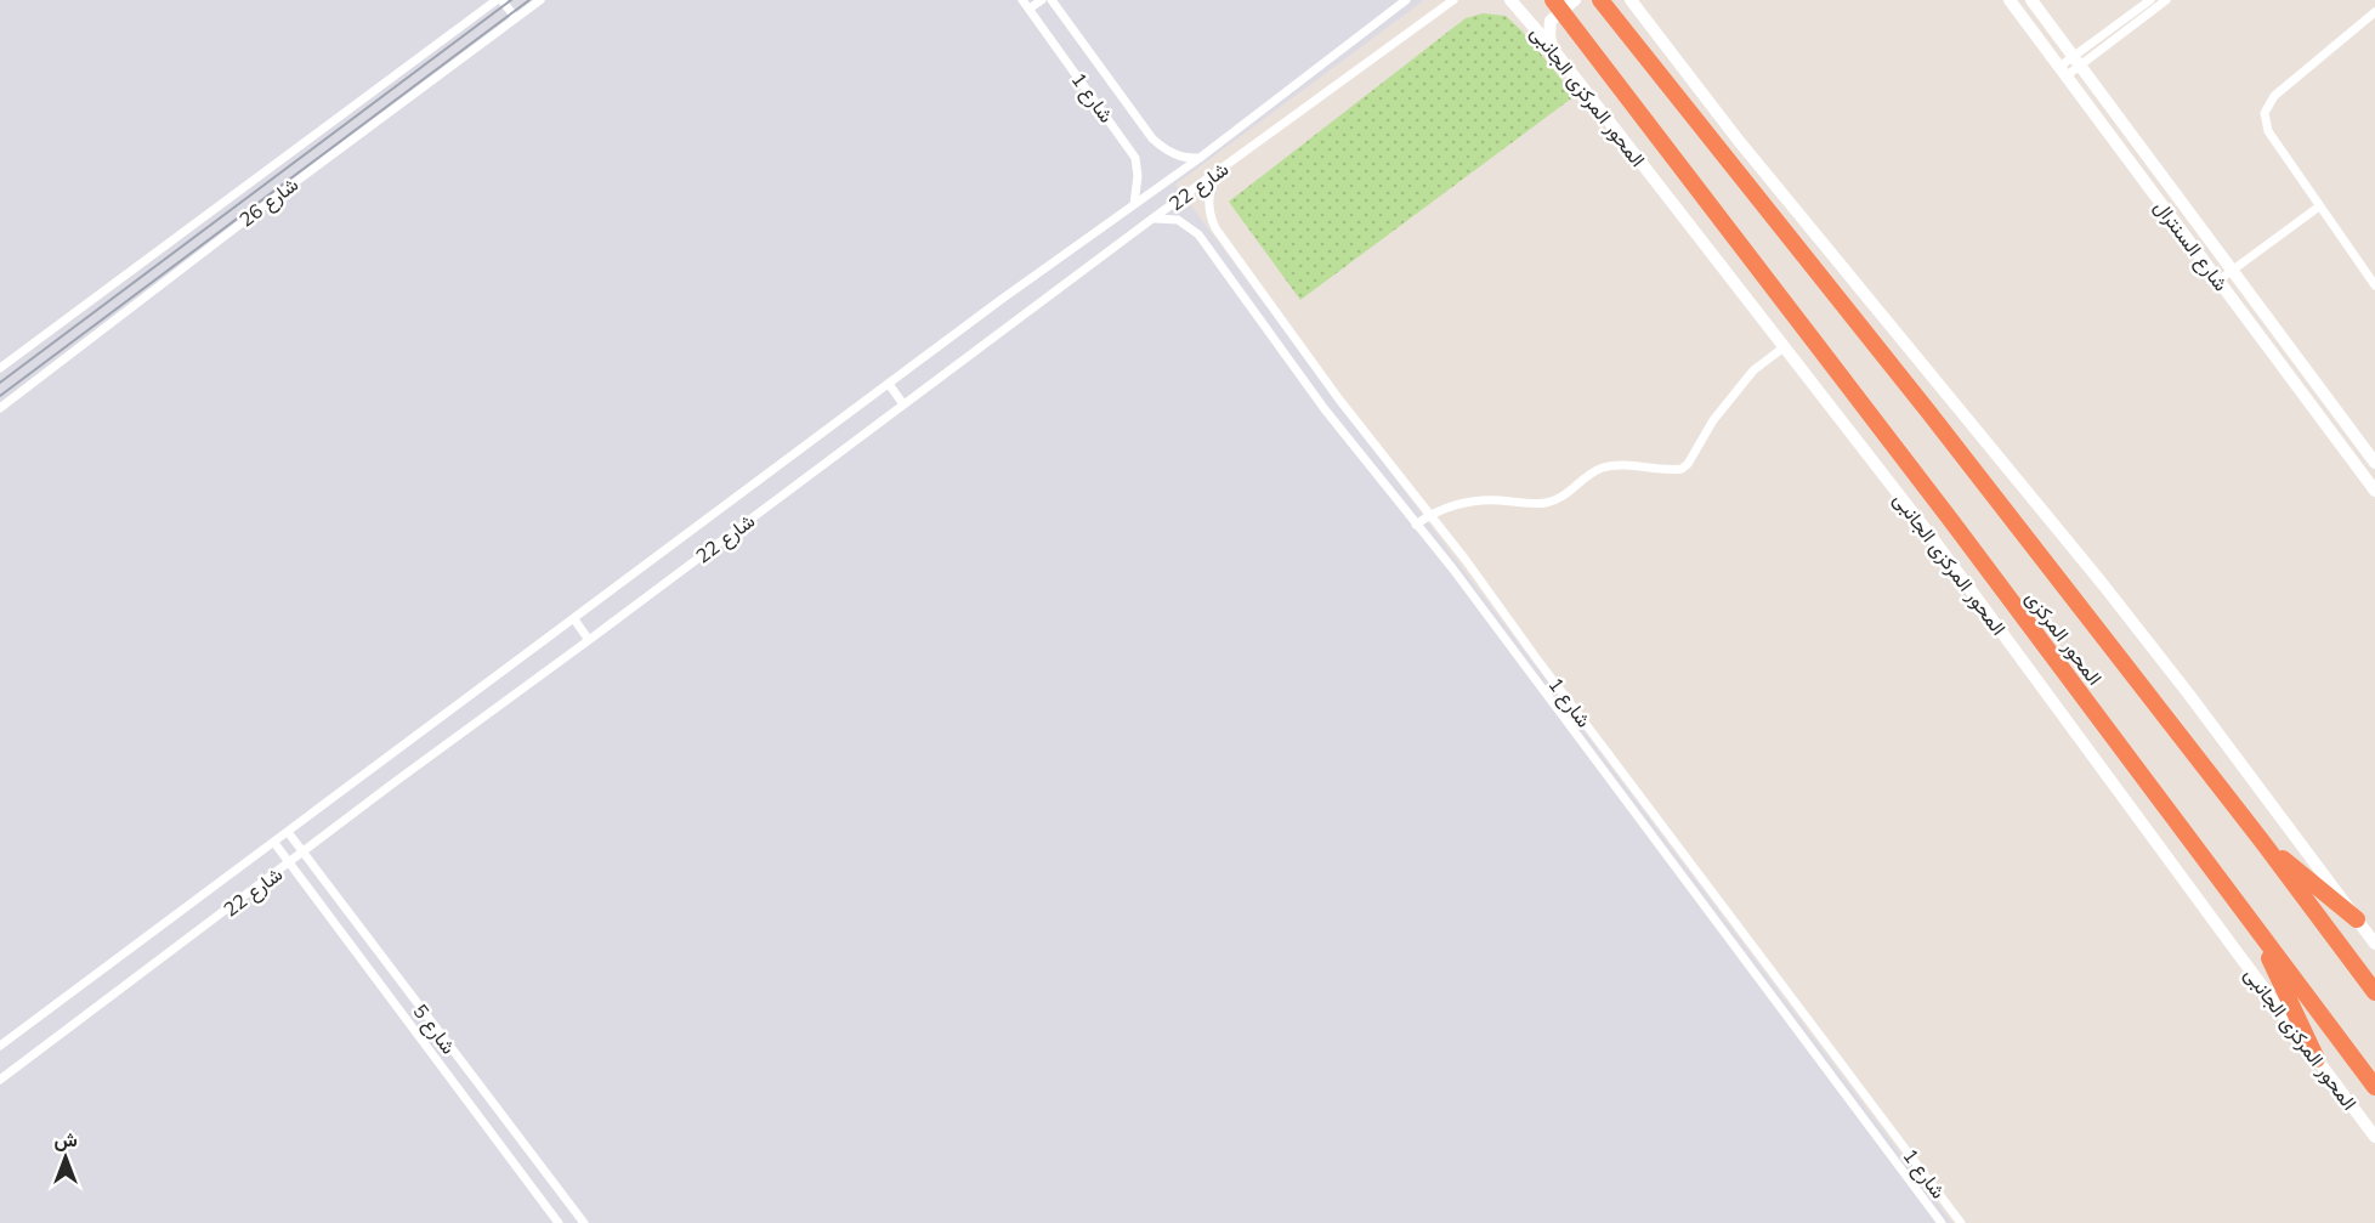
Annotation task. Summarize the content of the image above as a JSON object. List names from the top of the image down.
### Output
{
  "streets": {
    "highway": ["المحور المركزى"],
    "main road": ["المحور المركزى الجانبى", "شارع السنترال"],
    "street": [
      "شارع 1",
      "شارع 22",
      "شارع 26",
      "شارع 5"
    ]
  },
  "crossings": [
    ["شارع 1", "شارع 22"],
    ["شارع 22", "شارع 5"]
  ],
  "north": "top"
}
